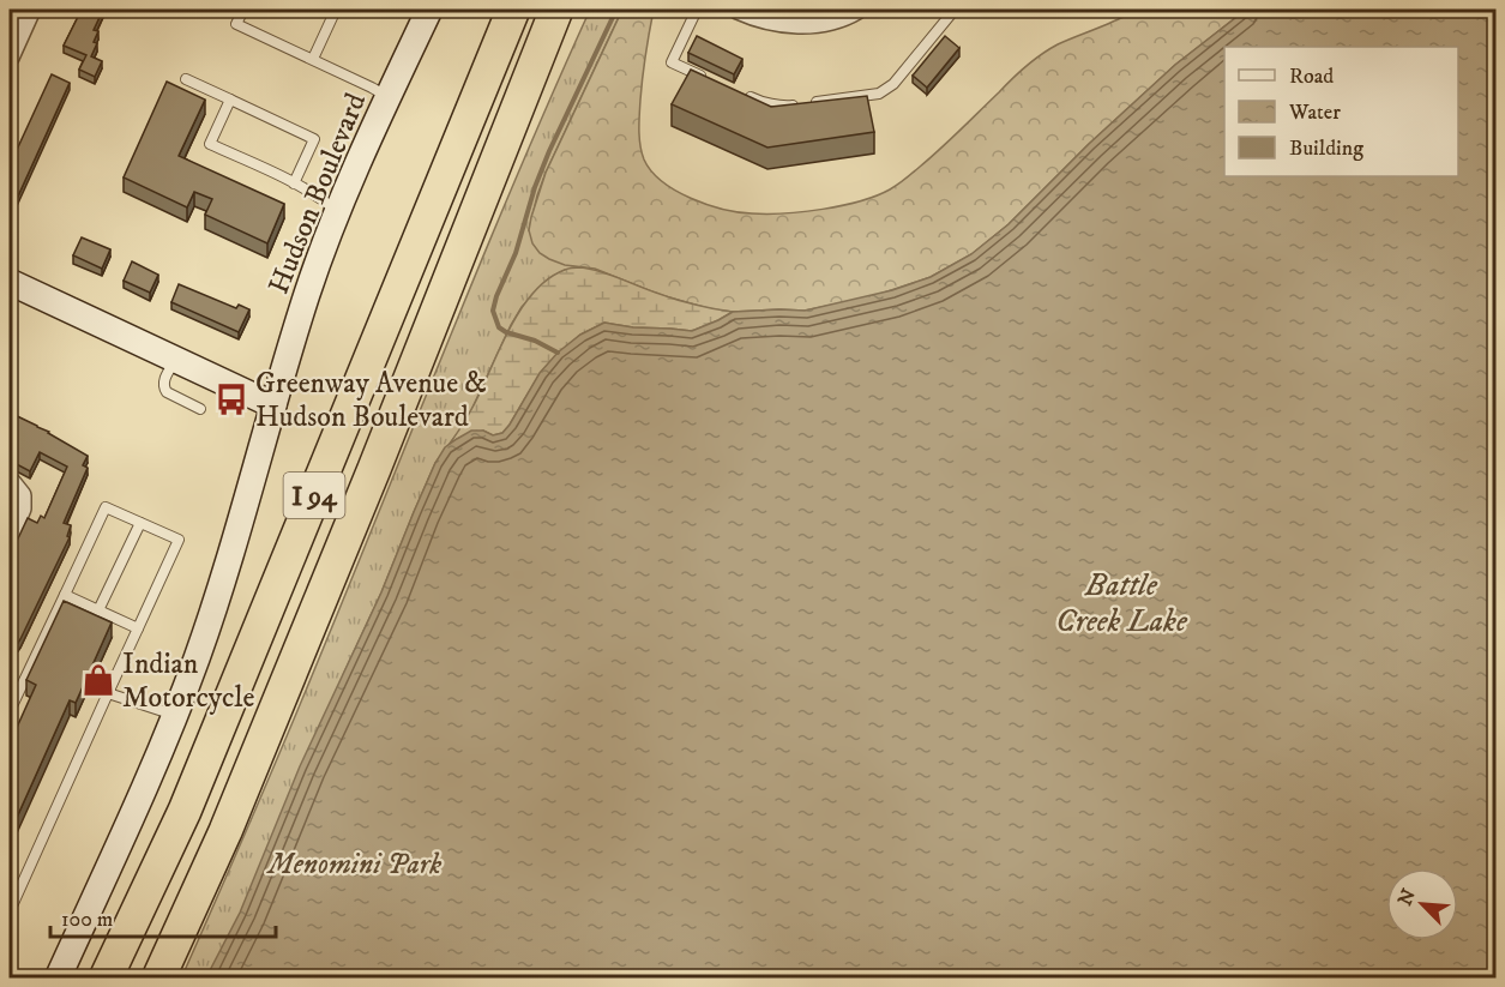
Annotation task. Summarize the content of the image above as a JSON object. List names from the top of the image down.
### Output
{
  "streets": {
    "highway": ["I 94"],
    "street": ["Hudson Boulevard"]
  },
  "water": ["Battle Creek Lake"],
  "parks": ["Menomini Park"],
  "places": {
    "bus stop": ["Greenway Avenue & Hudson Boulevard"],
    "shop": ["Indian Motorcycle"]
  },
  "legend": ["Road", "Water", "Building"],
  "scale_bar": "100 m",
  "north": "top left"
}
